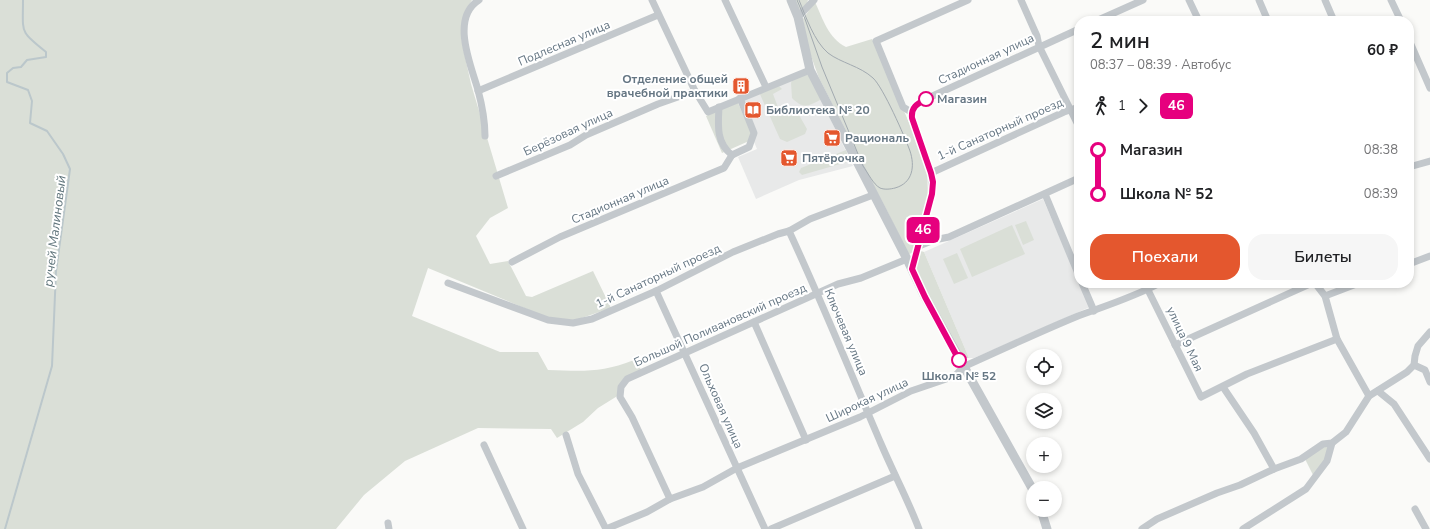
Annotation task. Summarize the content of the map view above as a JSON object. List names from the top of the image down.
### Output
{
  "streets": {
    "street": [
      "Подлесная улица",
      "Стадионная улица",
      "1-й Санаторный проезд",
      "Берёзовая улица",
      "Большой Поливановский проезд",
      "Ключевая улица",
      "улица 9 Мая",
      "Широкая улица",
      "Ольховая улица"
    ]
  },
  "crossings": [
    ["1-й Санаторный проезд", "Ключевая улица"],
    ["1-й Санаторный проезд", "Ольховая улица"],
    ["Большой Поливановский проезд", "Ключевая улица"],
    ["Большой Поливановский проезд", "Широкая улица"],
    ["Большой Поливановский проезд", "Ольховая улица"],
    ["Ключевая улица", "Широкая улица"],
    ["улица 9 Мая", "Широкая улица"],
    ["Широкая улица", "Ольховая улица"]
  ],
  "water": ["ручей Малиновый"],
  "places": {
    "building": ["Отделение общей врачебной практики"],
    "other": ["Магазин", "Школа № 52"],
    "library": ["Библиотека № 20"],
    "supermarket": ["Рациональ", "Пятёрочка"]
  },
  "lines": ["bus line 46"],
  "page": {
    "on_map": "46",
    "heading": ["2 мин", "08:37 – 08:39 · Автобус", "60 ₽"],
    "legs": ["1", "46"],
    "list": [
      {
        "name": "Магазин",
        "value": "08:38"
      },
      {
        "name": "Школа № 52",
        "value": "08:39"
      }
    ],
    "buttons": ["Поехали", "Билеты"],
    "map_buttons": ["+", "−"]
  }
}
